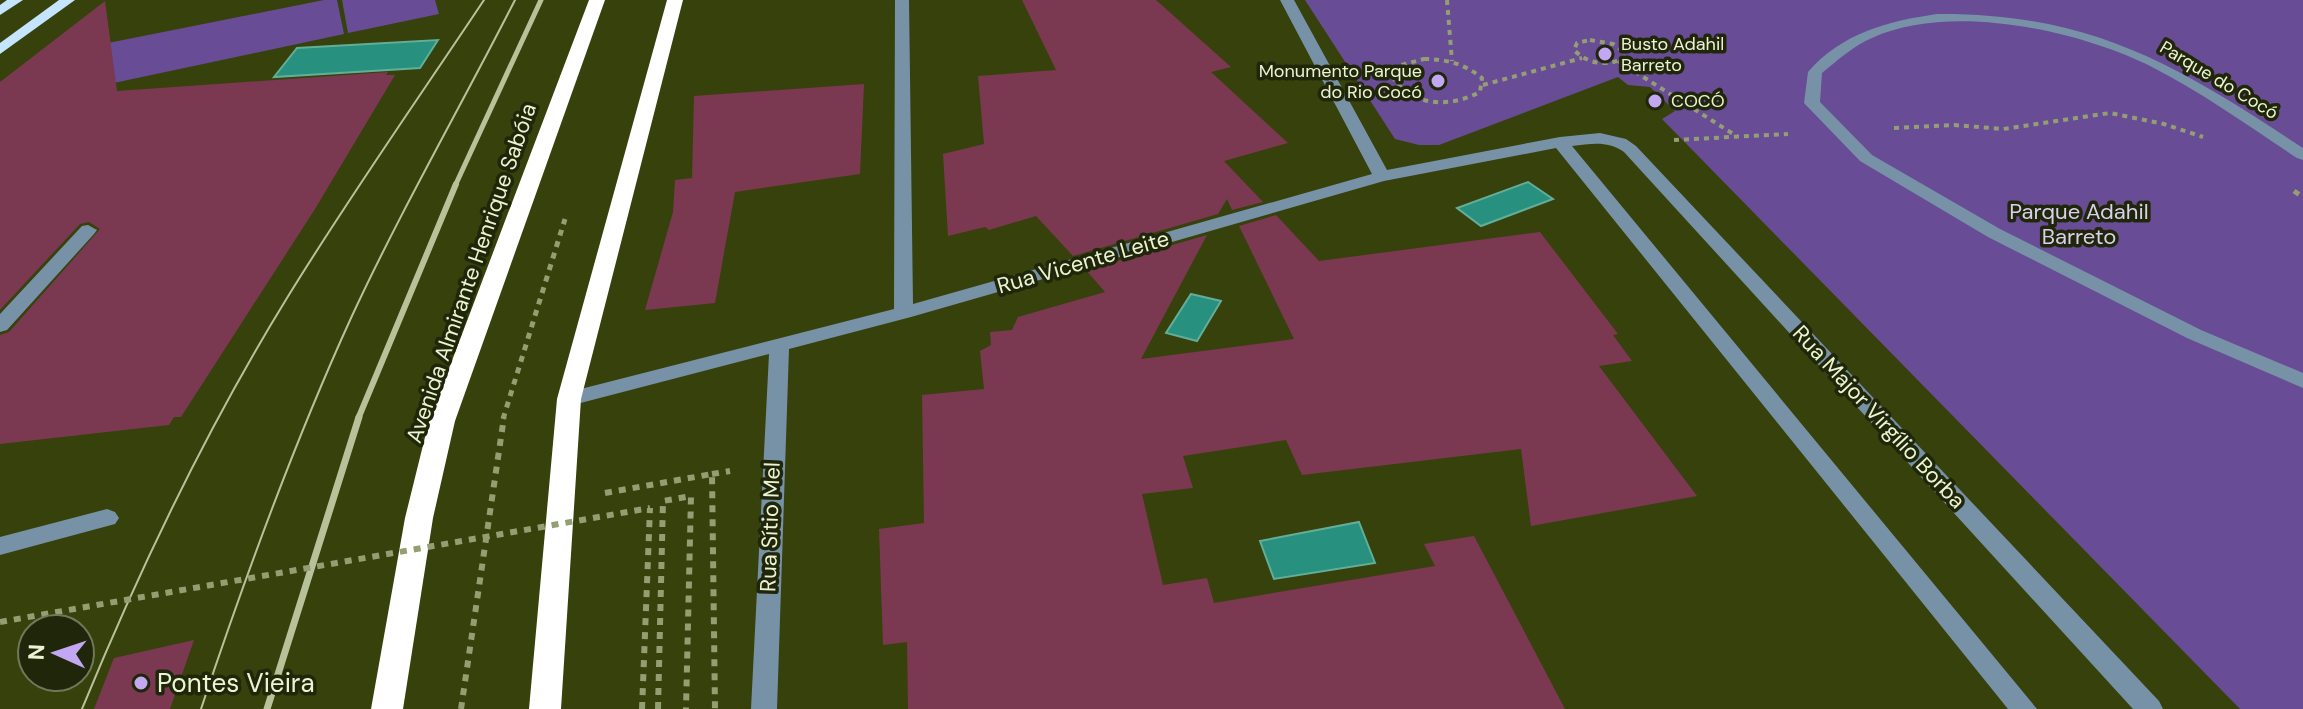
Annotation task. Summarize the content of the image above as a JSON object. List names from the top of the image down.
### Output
{
  "streets": {
    "highway": ["Avenida Almirante Henrique Sabóia"],
    "street": [
      "Parque do Cocó",
      "Rua Vicente Leite",
      "Rua Major Virgílio Borba",
      "Rua Sítio Mel"
    ]
  },
  "crossings": [
    ["Rua Vicente Leite", "Rua Major Virgílio Borba"],
    ["Rua Vicente Leite", "Rua Sítio Mel"]
  ],
  "parks": ["Parque Adahil Barreto"],
  "places": [
    "Busto Adahil Barreto",
    "Monumento Parque do Rio Cocó",
    "COCÓ",
    "Pontes Vieira"
  ],
  "north": "left"
}
